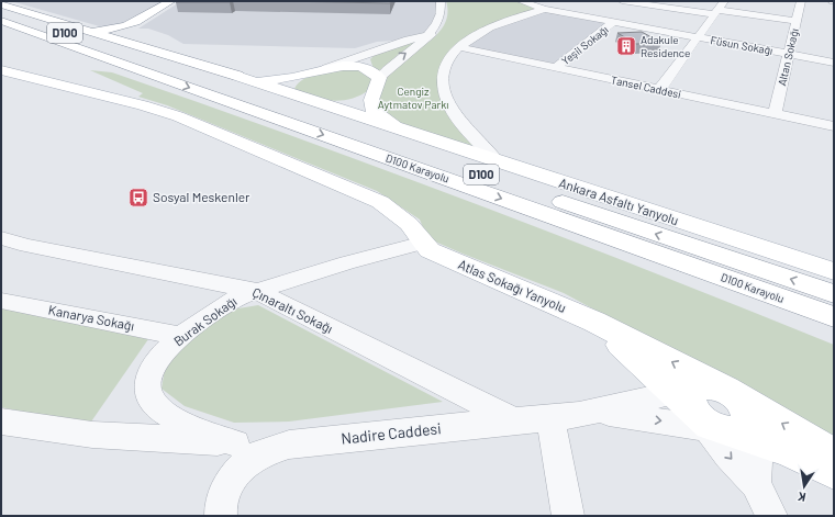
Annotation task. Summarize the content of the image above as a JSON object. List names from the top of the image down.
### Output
{
  "streets": {
    "main road": [
      "D100",
      "D100 Karayolu",
      "Ankara Asfaltı Yanyolu",
      "Atlas Sokağı Yanyolu"
    ],
    "street": [
      "Yeşil Sokağı",
      "Füsun Sokağı",
      "Altan Sokağı",
      "Tansel Caddesi",
      "Çınaraltı Sokağı",
      "Kanarya Sokağı",
      "Burak Sokağı",
      "Nadire Caddesi"
    ]
  },
  "crossings": [
    ["Yeşil Sokağı", "Füsun Sokağı"],
    ["Yeşil Sokağı", "Tansel Caddesi"],
    ["Füsun Sokağı", "Altan Sokağı"],
    ["Altan Sokağı", "Tansel Caddesi"],
    ["Atlas Sokağı Yanyolu", "Burak Sokağı"],
    ["Atlas Sokağı Yanyolu", "Nadire Caddesi"],
    ["Çınaraltı Sokağı", "Burak Sokağı"],
    ["Çınaraltı Sokağı", "Nadire Caddesi"],
    ["Kanarya Sokağı", "Burak Sokağı"]
  ],
  "parks": ["Cengiz Aytmatov Parkı"],
  "places": {
    "building": ["Adakule Residence"],
    "bus stop": ["Sosyal Meskenler"]
  },
  "north": "bottom"
}
